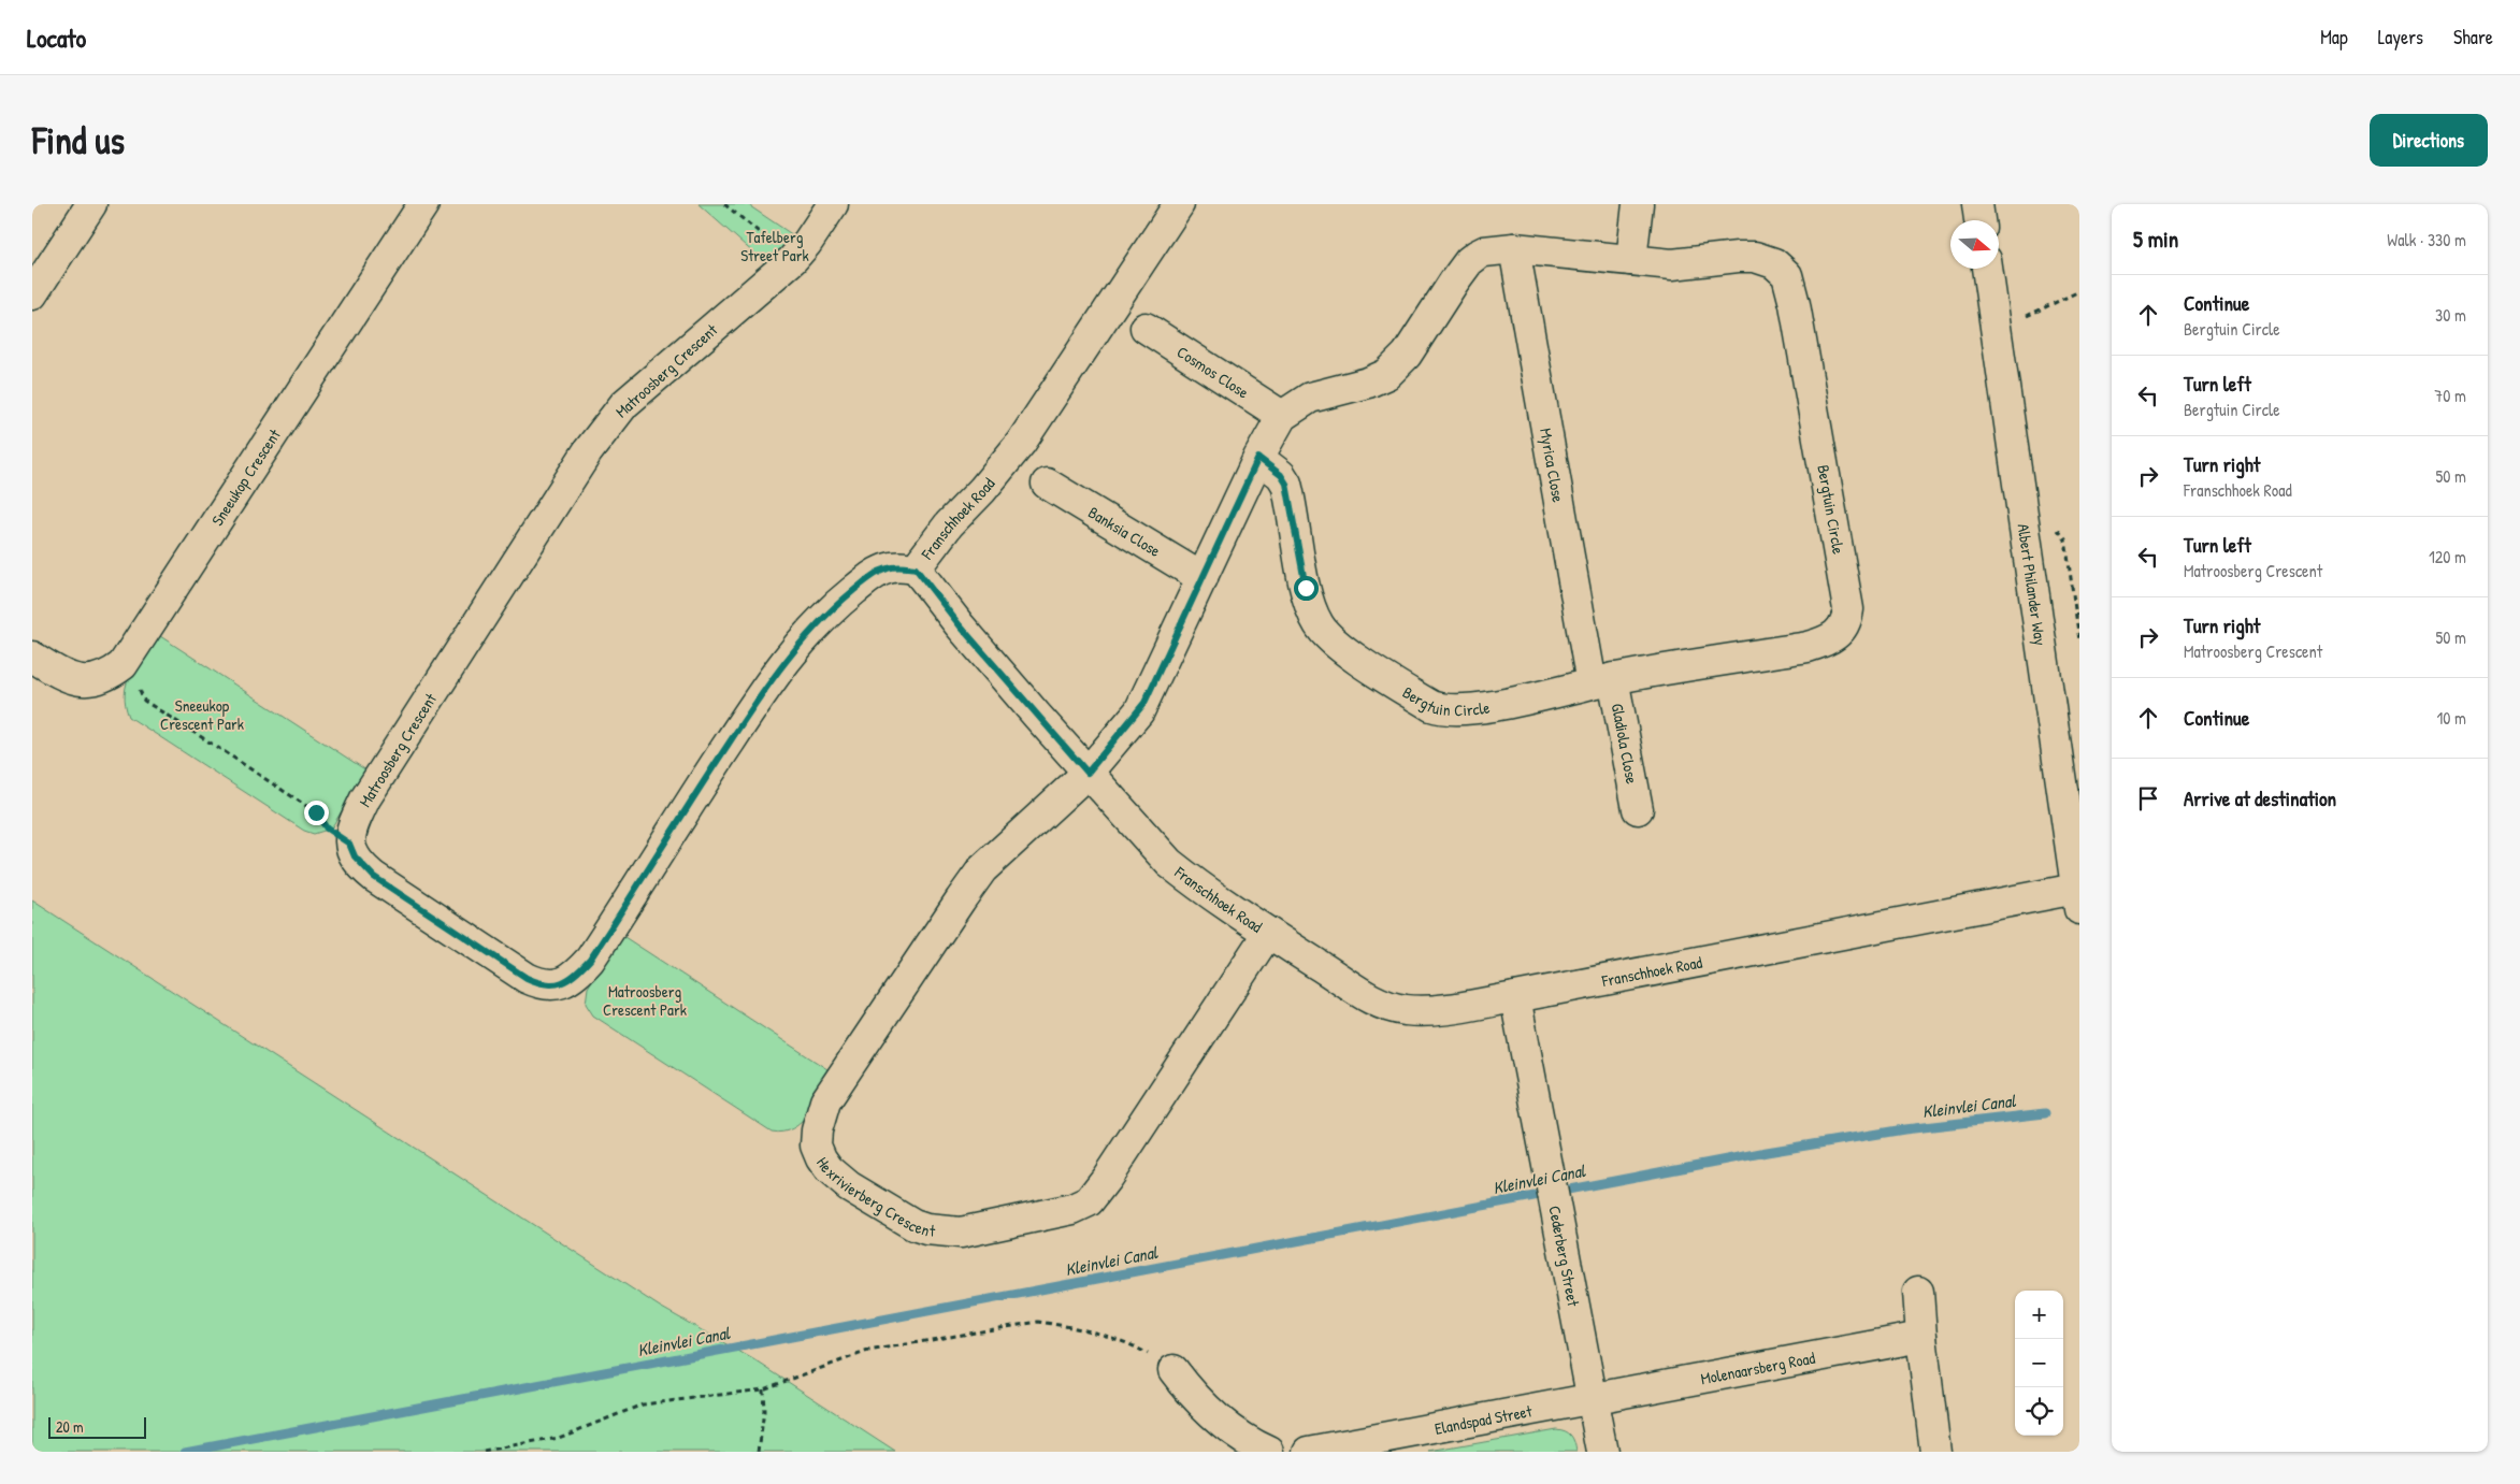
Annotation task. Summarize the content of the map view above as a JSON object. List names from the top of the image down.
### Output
{
  "streets": {
    "street": [
      "Matroosberg Crescent",
      "Cosmos Close",
      "Myrica Close",
      "Sneeukop Crescent",
      "Bergtuin Circle",
      "Franschhoek Road",
      "Banksia Close",
      "Albert Philander Way",
      "Gladiola Close",
      "Hexrivierberg Crescent",
      "Cederberg Street",
      "Molenaarsberg Road",
      "Elandspad Street"
    ]
  },
  "crossings": [
    ["Cosmos Close", "Bergtuin Circle"],
    ["Myrica Close", "Bergtuin Circle"],
    ["Myrica Close", "Gladiola Close"],
    ["Bergtuin Circle", "Franschhoek Road"],
    ["Bergtuin Circle", "Banksia Close"],
    ["Bergtuin Circle", "Gladiola Close"],
    ["Bergtuin Circle", "Hexrivierberg Crescent"],
    ["Franschhoek Road", "Albert Philander Way"],
    ["Franschhoek Road", "Hexrivierberg Crescent"],
    ["Franschhoek Road", "Cederberg Street"],
    ["Cederberg Street", "Molenaarsberg Road"],
    ["Cederberg Street", "Elandspad Street"],
    ["Molenaarsberg Road", "Elandspad Street"]
  ],
  "water": ["Kleinvlei Canal"],
  "parks": ["Tafelberg Street Park", "Sneeukop Crescent Park", "Matroosberg Crescent Park"],
  "scale_bar": "20 m",
  "north": "right",
  "page": {
    "header": "Locato",
    "nav": ["Map", "Layers", "Share"],
    "buttons": "Directions",
    "title": "Find us",
    "heading": ["5 min", "Walk · 330 m"],
    "list": [
      ["Continue", "Bergtuin Circle", "30 m"],
      ["Turn left", "Bergtuin Circle", "70 m"],
      ["Turn right", "Franschhoek Road", "50 m"],
      ["Turn left", "Matroosberg Crescent", "120 m"],
      ["Turn right", "Matroosberg Crescent", "50 m"],
      ["Continue", "10 m"],
      "Arrive at destination"
    ],
    "map_buttons": ["+", "−"],
    "scale": "20 m"
  }
}
